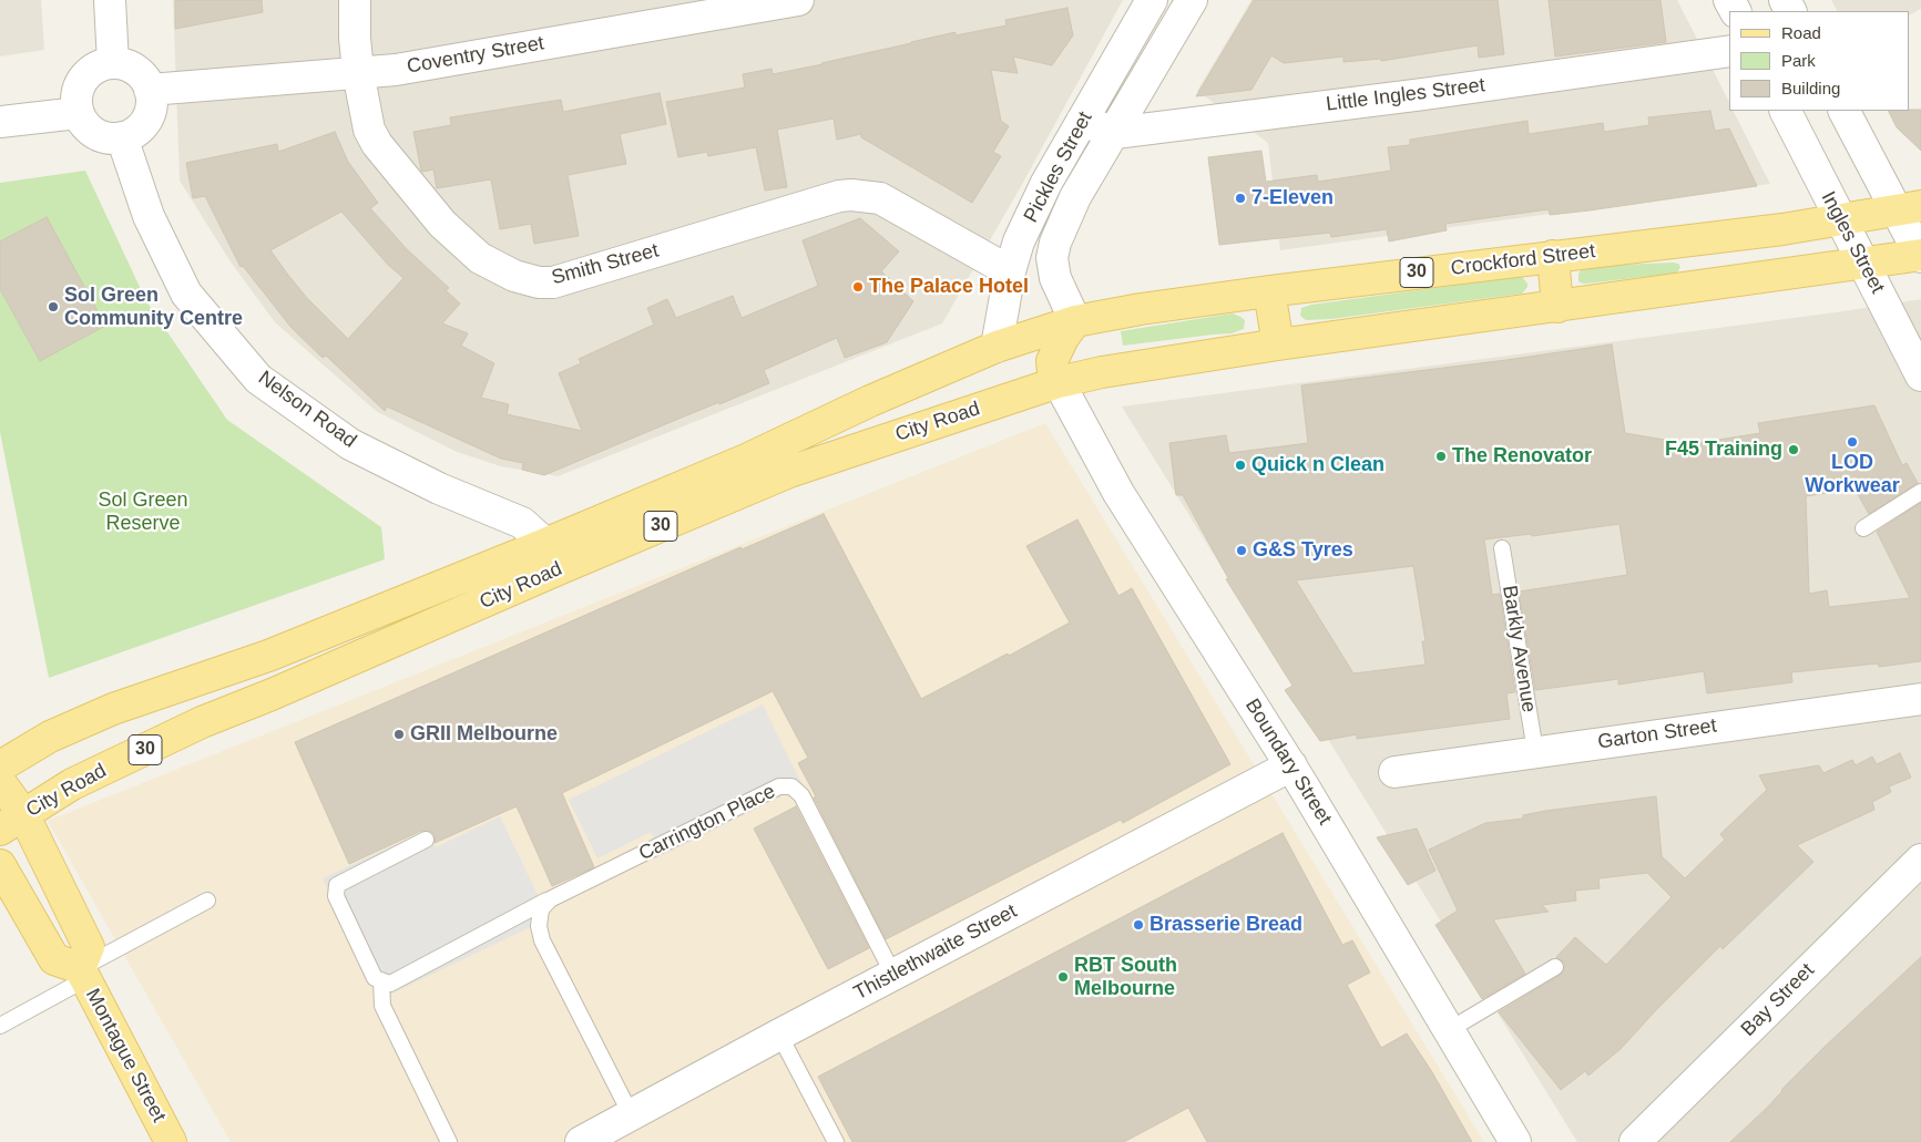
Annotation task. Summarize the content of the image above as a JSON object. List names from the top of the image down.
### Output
{
  "streets": {
    "main road": [
      "Crockford Street",
      "30",
      "City Road",
      "Montague Street"
    ],
    "street": [
      "Coventry Street",
      "Little Ingles Street",
      "Pickles Street",
      "Ingles Street",
      "Smith Street",
      "Nelson Road",
      "Garton Street",
      "Boundary Street",
      "Thistlethwaite Street",
      "Bay Street"
    ],
    "lane": ["Barkly Avenue", "Carrington Place"]
  },
  "crossings": [
    ["Coventry Street", "Smith Street"],
    ["Coventry Street", "Nelson Road"],
    ["Little Ingles Street", "Pickles Street"],
    ["Pickles Street", "Crockford Street"],
    ["Pickles Street", "Smith Street"],
    ["Pickles Street", "City Road"],
    ["Ingles Street", "Crockford Street"],
    ["Ingles Street", "30"],
    ["Crockford Street", "City Road"],
    ["30", "City Road"],
    ["30", "Boundary Street"],
    ["Nelson Road", "City Road"],
    ["City Road", "Boundary Street"],
    ["City Road", "Montague Street"],
    ["Barkly Avenue", "Garton Street"],
    ["Boundary Street", "Thistlethwaite Street"],
    ["Carrington Place", "Thistlethwaite Street"]
  ],
  "parks": ["Sol Green Reserve"],
  "places": [
    "7-Eleven",
    "The Palace Hotel",
    "Sol Green Community Centre",
    "LOD Workwear",
    "F45 Training",
    "The Renovator",
    "Quick n Clean",
    "G&S Tyres",
    "GRII Melbourne",
    "Brasserie Bread",
    "RBT South Melbourne"
  ],
  "legend": ["Road", "Park", "Building"]
}
